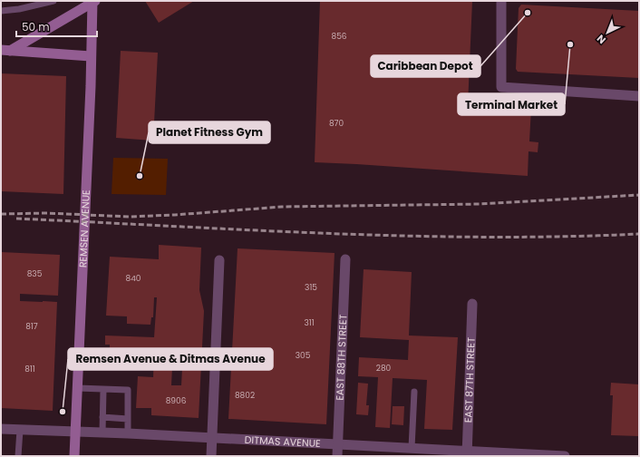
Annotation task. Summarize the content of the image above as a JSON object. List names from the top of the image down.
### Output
{
  "streets": {
    "main road": ["REMSEN AVENUE"],
    "street": ["EAST 88TH STREET", "EAST 87TH STREET", "DITMAS AVENUE"]
  },
  "crossings": [
    ["REMSEN AVENUE", "DITMAS AVENUE"],
    ["EAST 88TH STREET", "DITMAS AVENUE"],
    ["EAST 87TH STREET", "DITMAS AVENUE"]
  ],
  "places": [
    "Caribbean Depot",
    "Terminal Market",
    "Planet Fitness Gym",
    "Remsen Avenue & Ditmas Avenue"
  ],
  "house_numbers": [
    "856",
    "870",
    "835",
    "840",
    "315",
    "311",
    "817",
    "305",
    "280",
    "811",
    "8802",
    "8906"
  ],
  "scale_bar": "50 m",
  "north": "bottom left"
}
